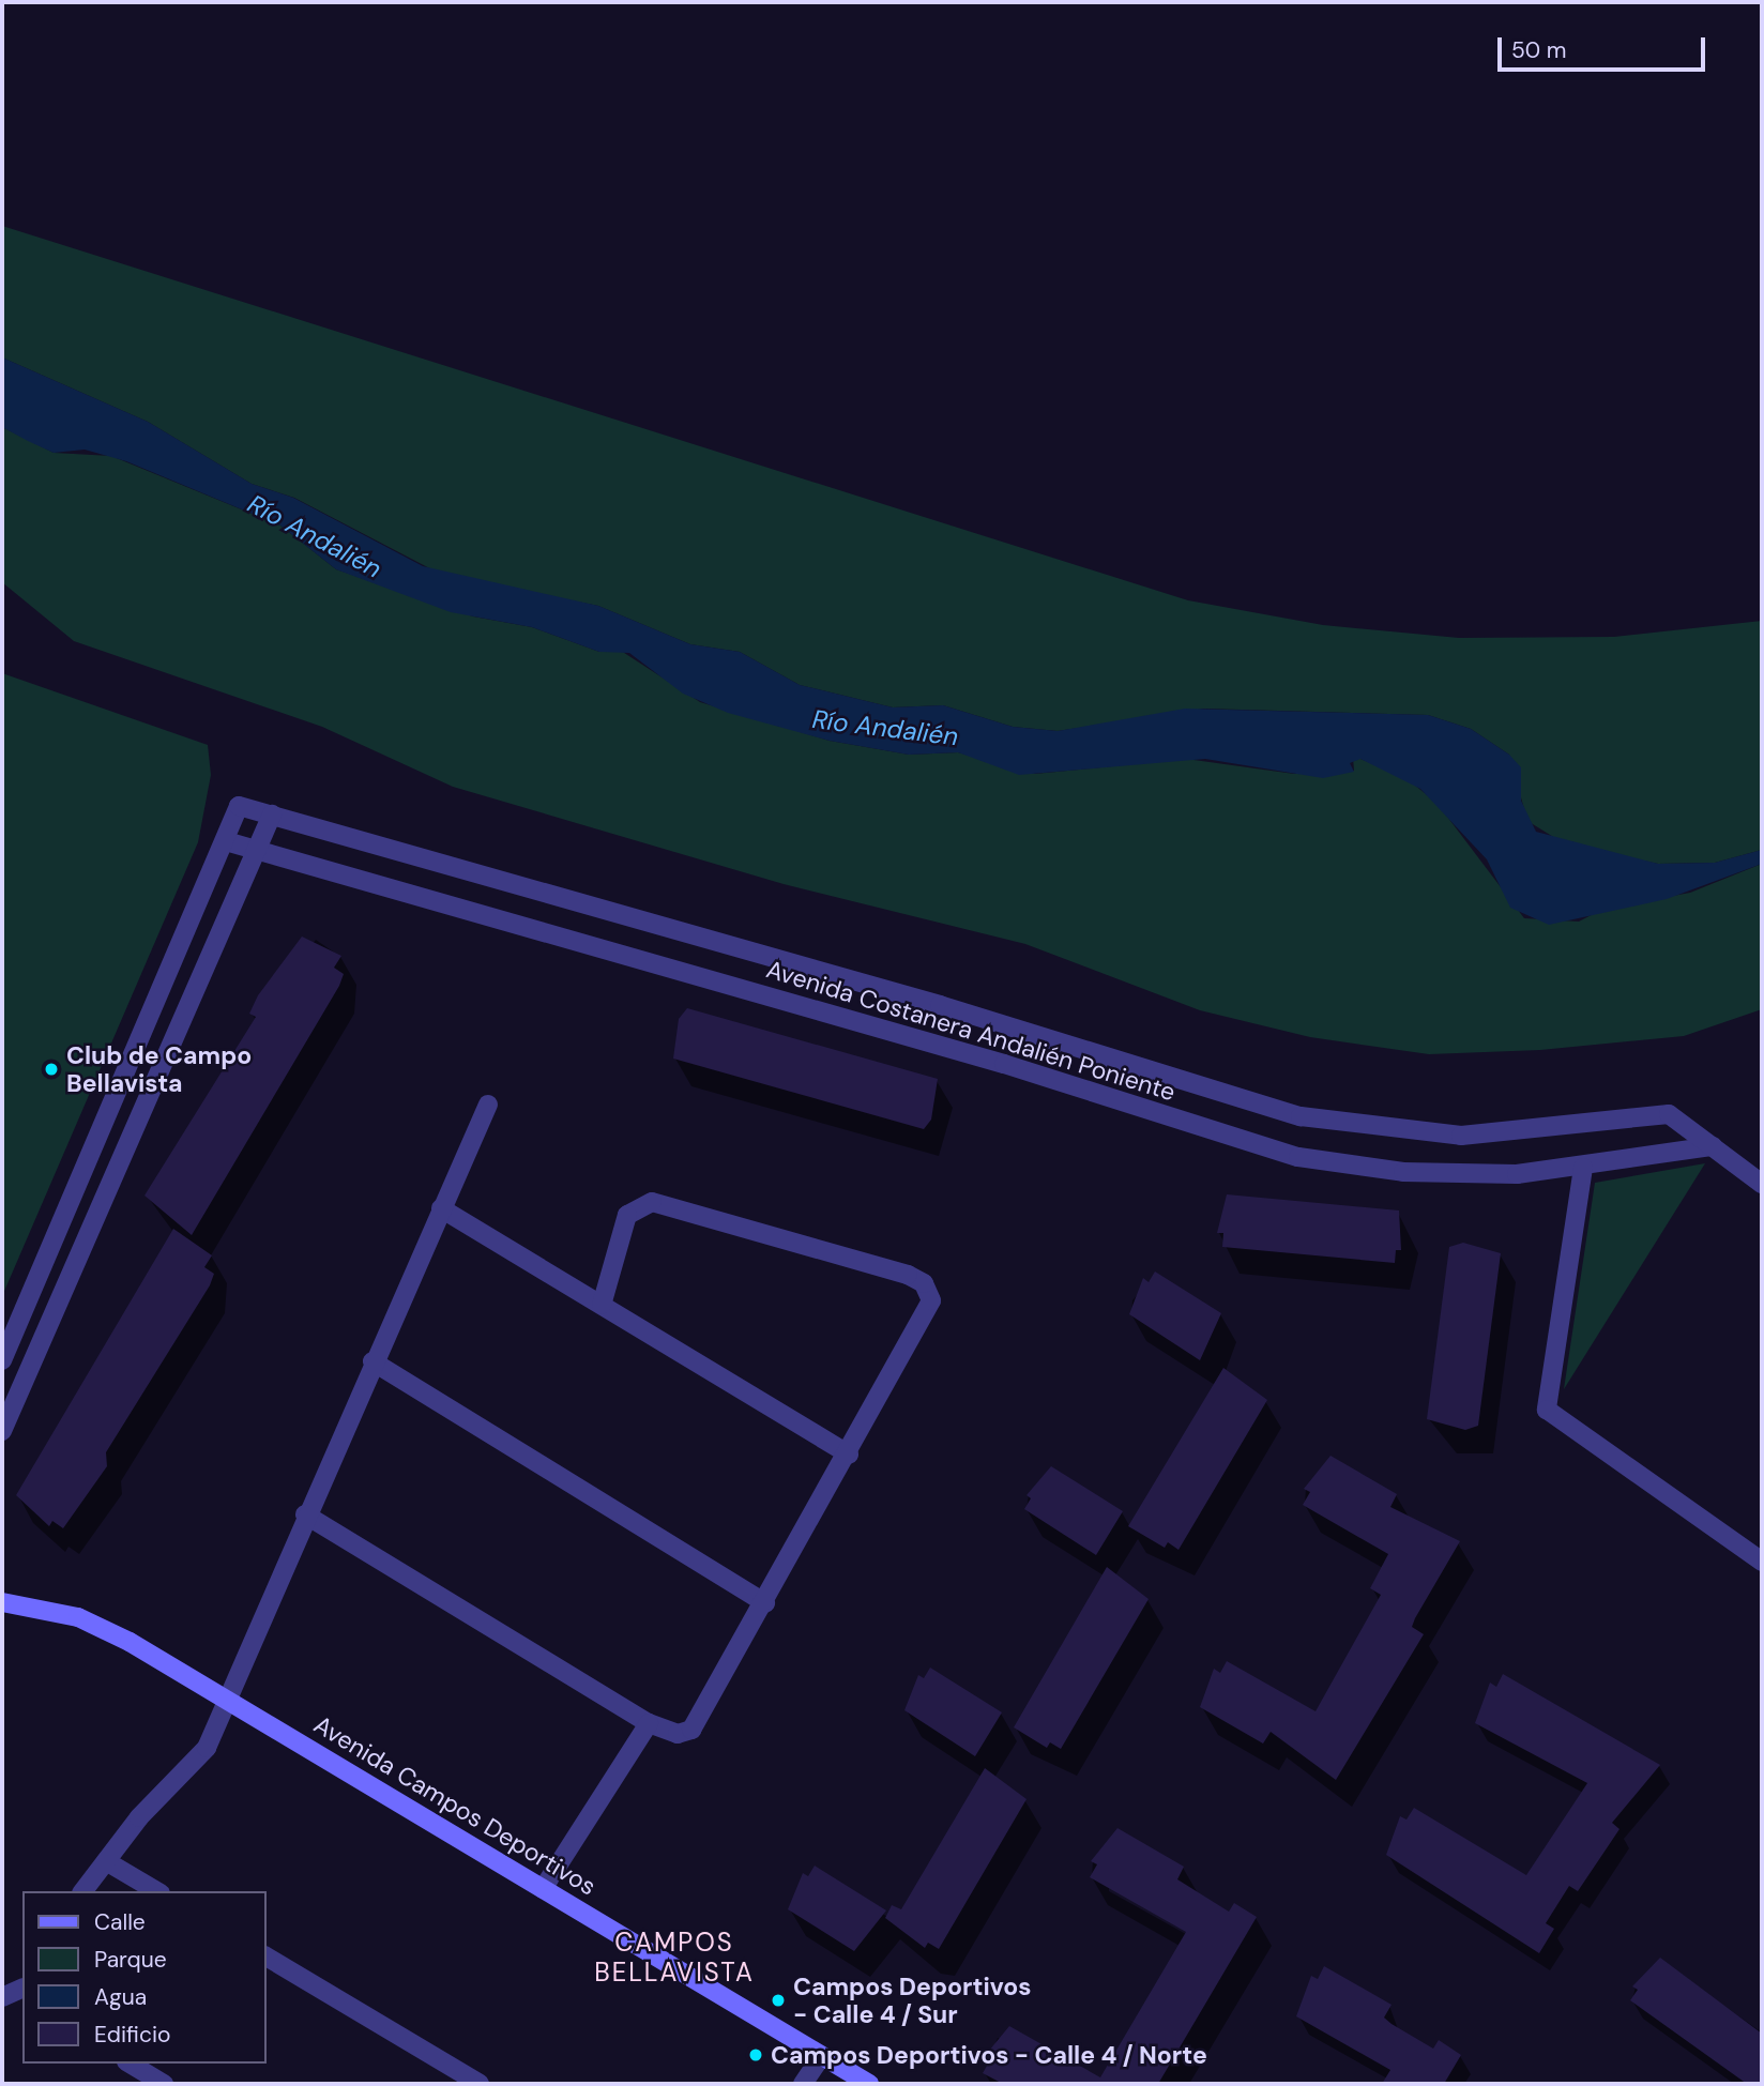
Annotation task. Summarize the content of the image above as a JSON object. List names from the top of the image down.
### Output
{
  "streets": {
    "street": ["Avenida Costanera Andalién Poniente", "Avenida Campos Deportivos"]
  },
  "districts": ["CAMPOS BELLAVISTA"],
  "water": ["Río Andalién"],
  "places": ["Club de Campo Bellavista", "Campos Deportivos - Calle 4 / Sur", "Campos Deportivos - Calle 4 / Norte"],
  "legend": [
    "Calle",
    "Parque",
    "Agua",
    "Edificio"
  ],
  "scale_bar": "50 m"
}
